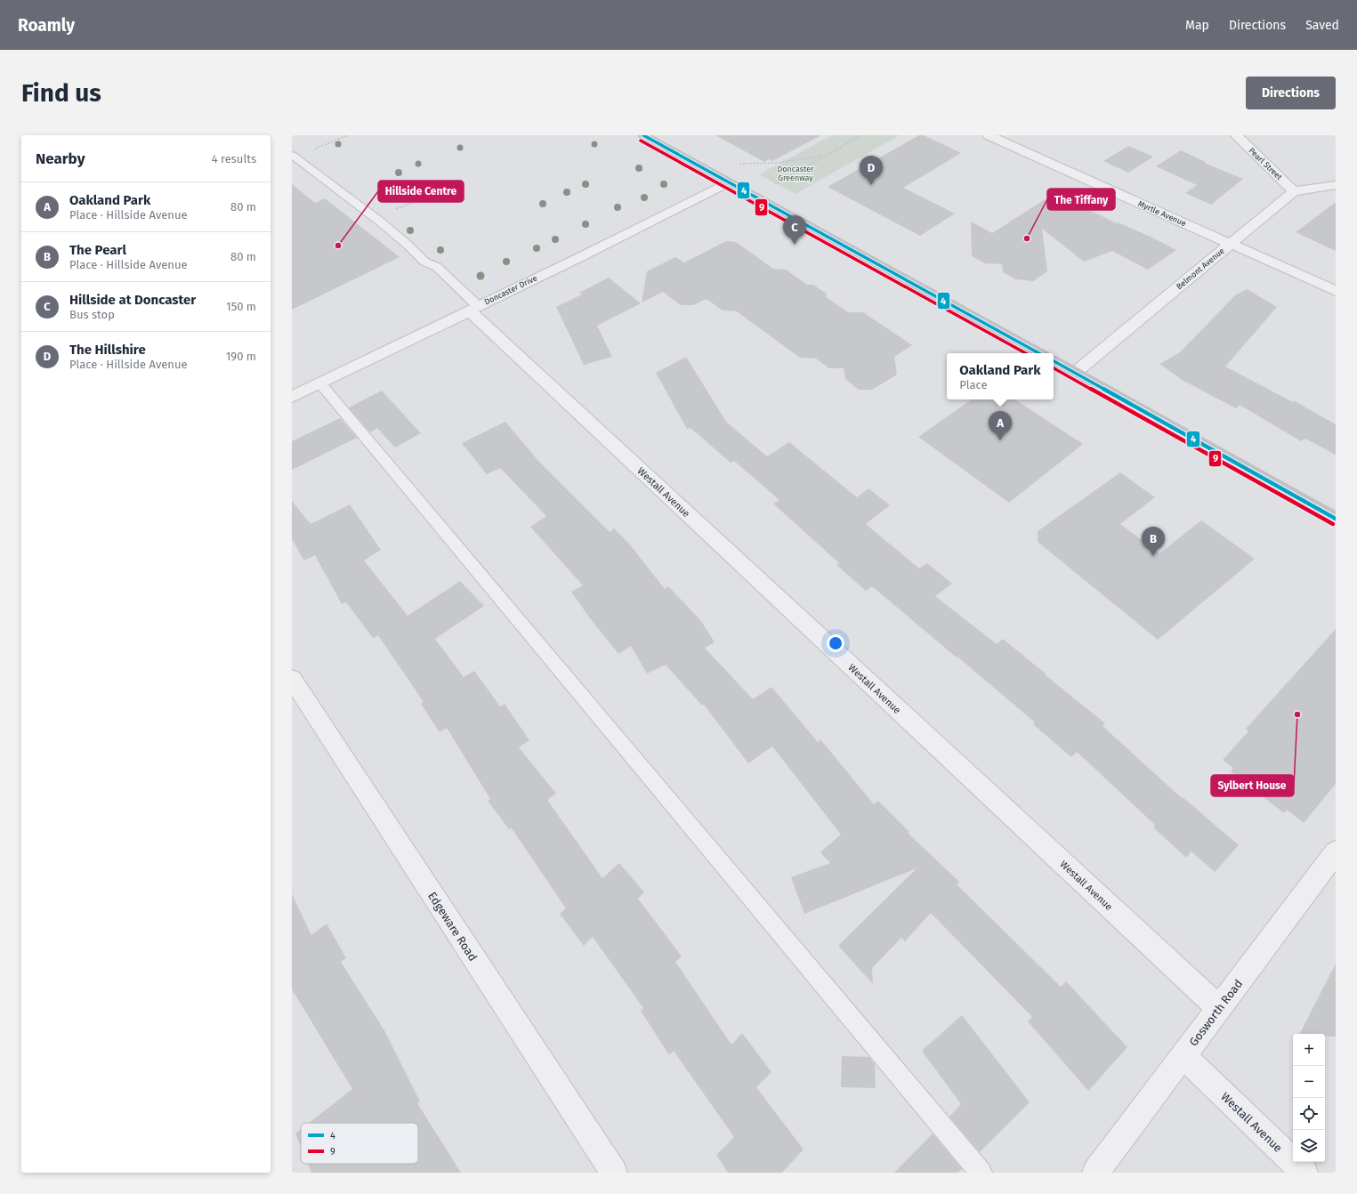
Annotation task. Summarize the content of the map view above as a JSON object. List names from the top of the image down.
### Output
{
  "streets": {
    "street": [
      "Pearl Street",
      "Myrtle Avenue",
      "Belmont Avenue",
      "Doncaster Drive",
      "Westall Avenue",
      "Edgeware Road",
      "Gosworth Road"
    ]
  },
  "crossings": [
    ["Pearl Street", "Belmont Avenue"],
    ["Myrtle Avenue", "Belmont Avenue"],
    ["Doncaster Drive", "Westall Avenue"],
    ["Westall Avenue", "Gosworth Road"]
  ],
  "parks": ["Doncaster Greenway"],
  "places": ["The Tiffany", "Hillside Centre", "Sylbert House"],
  "lines": ["transit line 4", "transit line 9"],
  "legend": ["4", "9"],
  "page": {
    "header": "Roamly",
    "nav": ["Map", "Directions", "Saved"],
    "buttons": "Directions",
    "title": "Find us",
    "heading": ["Nearby", "4 results"],
    "pins": [
      "D",
      "C",
      "A",
      "B"
    ],
    "list": [
      {
        "mark": "A",
        "name": "Oakland Park",
        "note": "Place · Hillside Avenue",
        "value": "80 m"
      },
      {
        "mark": "B",
        "name": "The Pearl",
        "note": "Place · Hillside Avenue",
        "value": "80 m"
      },
      {
        "mark": "C",
        "name": "Hillside at Doncaster",
        "note": "Bus stop",
        "value": "150 m"
      },
      {
        "mark": "D",
        "name": "The Hillshire",
        "note": "Place · Hillside Avenue",
        "value": "190 m"
      }
    ],
    "popup": ["Oakland Park", "Place"],
    "map_buttons": ["+", "−"]
  }
}
